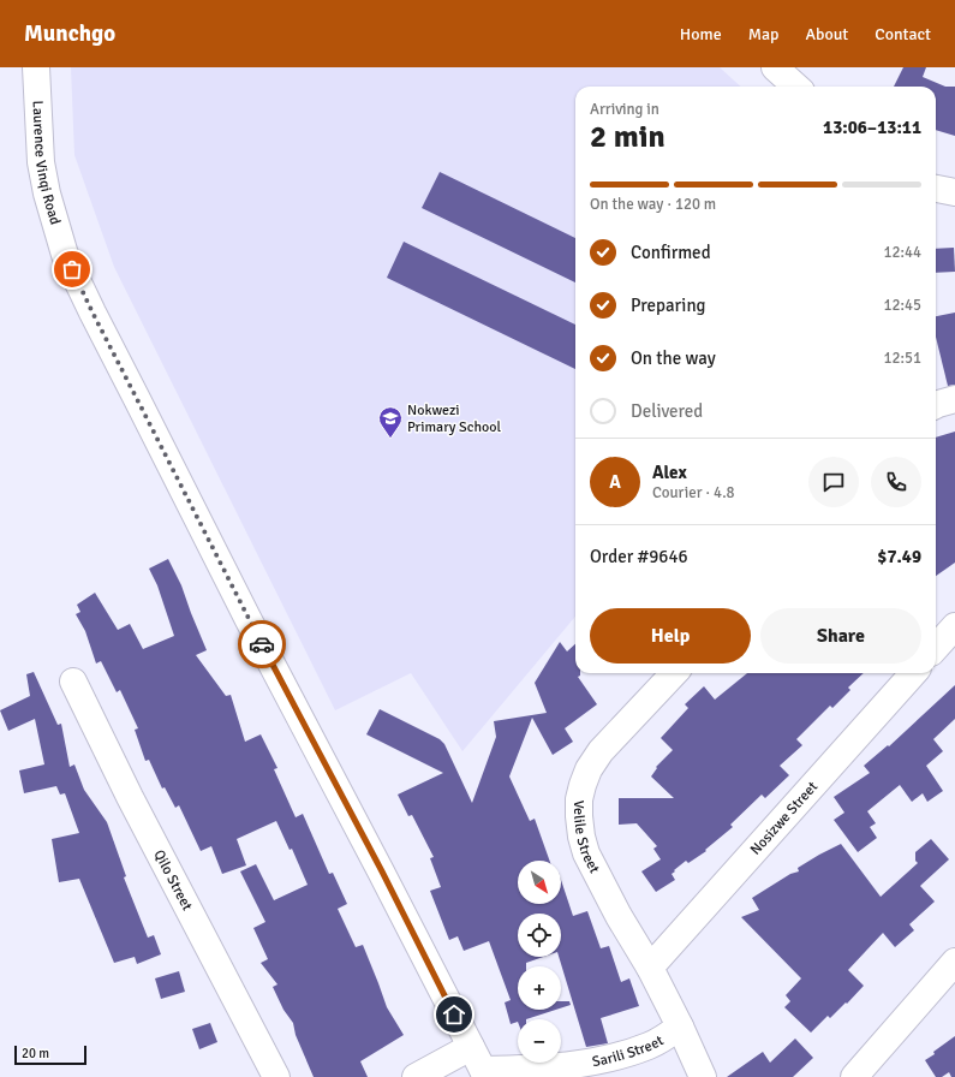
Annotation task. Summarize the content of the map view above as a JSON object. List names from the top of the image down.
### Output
{
  "streets": {
    "street": [
      "Laurence Vinqi Road",
      "Nosizwe Street",
      "Velile Street",
      "Qilo Street",
      "Sarili Street"
    ]
  },
  "crossings": [
    ["Laurence Vinqi Road", "Sarili Street"],
    ["Nosizwe Street", "Velile Street"],
    ["Velile Street", "Sarili Street"]
  ],
  "places": {
    "school or university": ["Nokwezi Primary School"]
  },
  "scale_bar": "20 m",
  "north": "bottom right",
  "page": {
    "header": "Munchgo",
    "nav": [
      "Home",
      "Map",
      "About",
      "Contact"
    ],
    "heading": ["2 min", "Arriving in", "13:06–13:11"],
    "panel": [
      "Alex",
      "Courier · 4.8",
      "Order #9646",
      "$7.49"
    ],
    "bar": "On the way · 120 m",
    "list": [
      ["Confirmed", "12:44"],
      ["Preparing", "12:45"],
      ["On the way", "12:51"],
      "Delivered"
    ],
    "round": "A",
    "buttons": ["Help", "Share"],
    "map_buttons": ["+", "−"],
    "scale": "20 m"
  }
}
